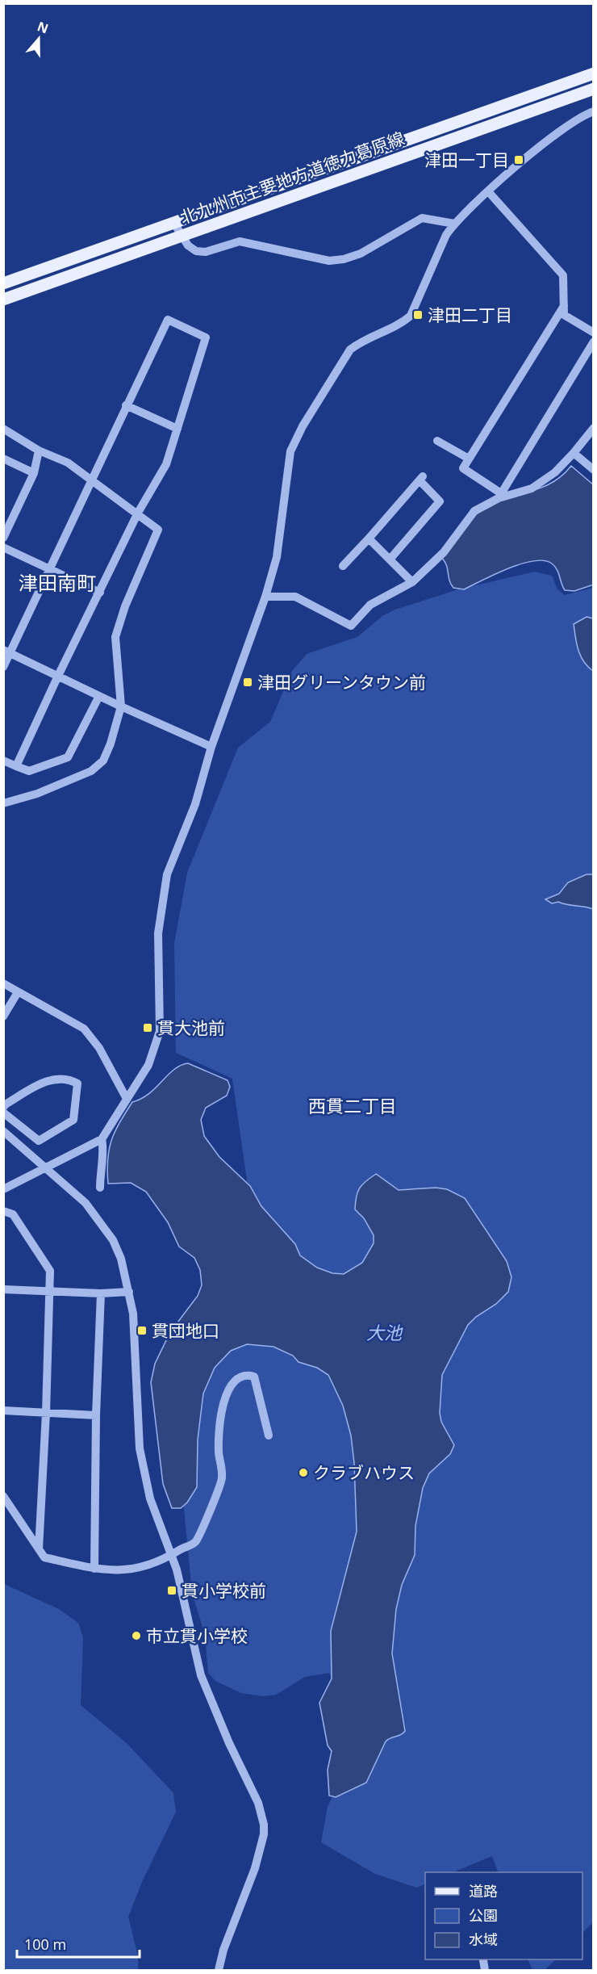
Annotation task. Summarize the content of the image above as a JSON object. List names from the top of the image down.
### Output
{
  "streets": {
    "main road": ["北九州市主要地方道徳力葛原線"]
  },
  "districts": ["津田南町", "西貫二丁目"],
  "water": ["大池"],
  "places": {
    "transit": [
      "津田一丁目",
      "津田二丁目",
      "津田グリーンタウン前",
      "貫大池前",
      "貫団地口",
      "貫小学校前"
    ],
    "other": ["クラブハウス", "市立貫小学校"]
  },
  "legend": ["道路", "公園", "水域"],
  "scale_bar": "100 m",
  "north": "top"
}
